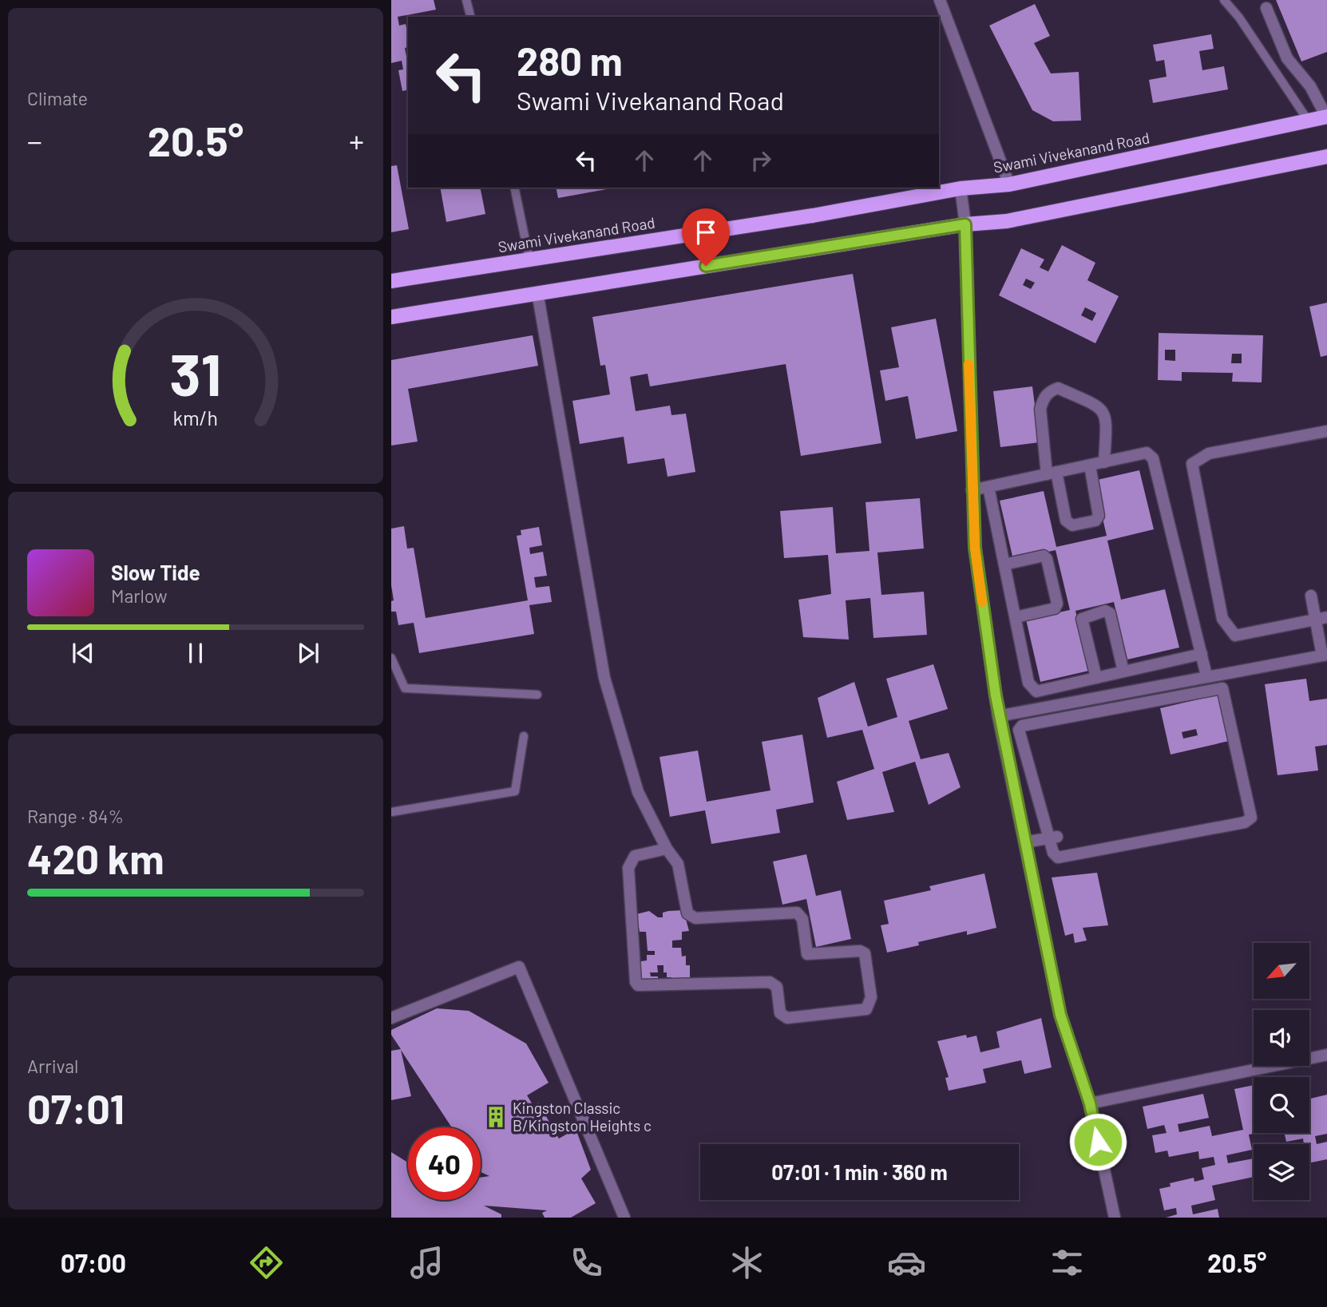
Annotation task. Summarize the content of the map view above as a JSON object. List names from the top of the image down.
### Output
{
  "streets": {
    "main road": ["Swami Vivekanand Road"]
  },
  "places": {
    "building": ["Kingston Classic B/Kingston Heights c"]
  },
  "north": "bottom left",
  "page": {
    "tile": [
      "Climate",
      ["Range · 84%", "420 km"],
      ["Arrival", "07:01"]
    ],
    "turn": ["280 m", "Swami Vivekanand Road"],
    "heat": ["−", "20.5°", "+"],
    "song": ["Slow Tide", "Marlow"],
    "limit": "40",
    "trip": "07:01 · 1 min · 360 m",
    "tabs": ["07:00", "20.5°"],
    "gauge": ["31", "km/h"]
  }
}
